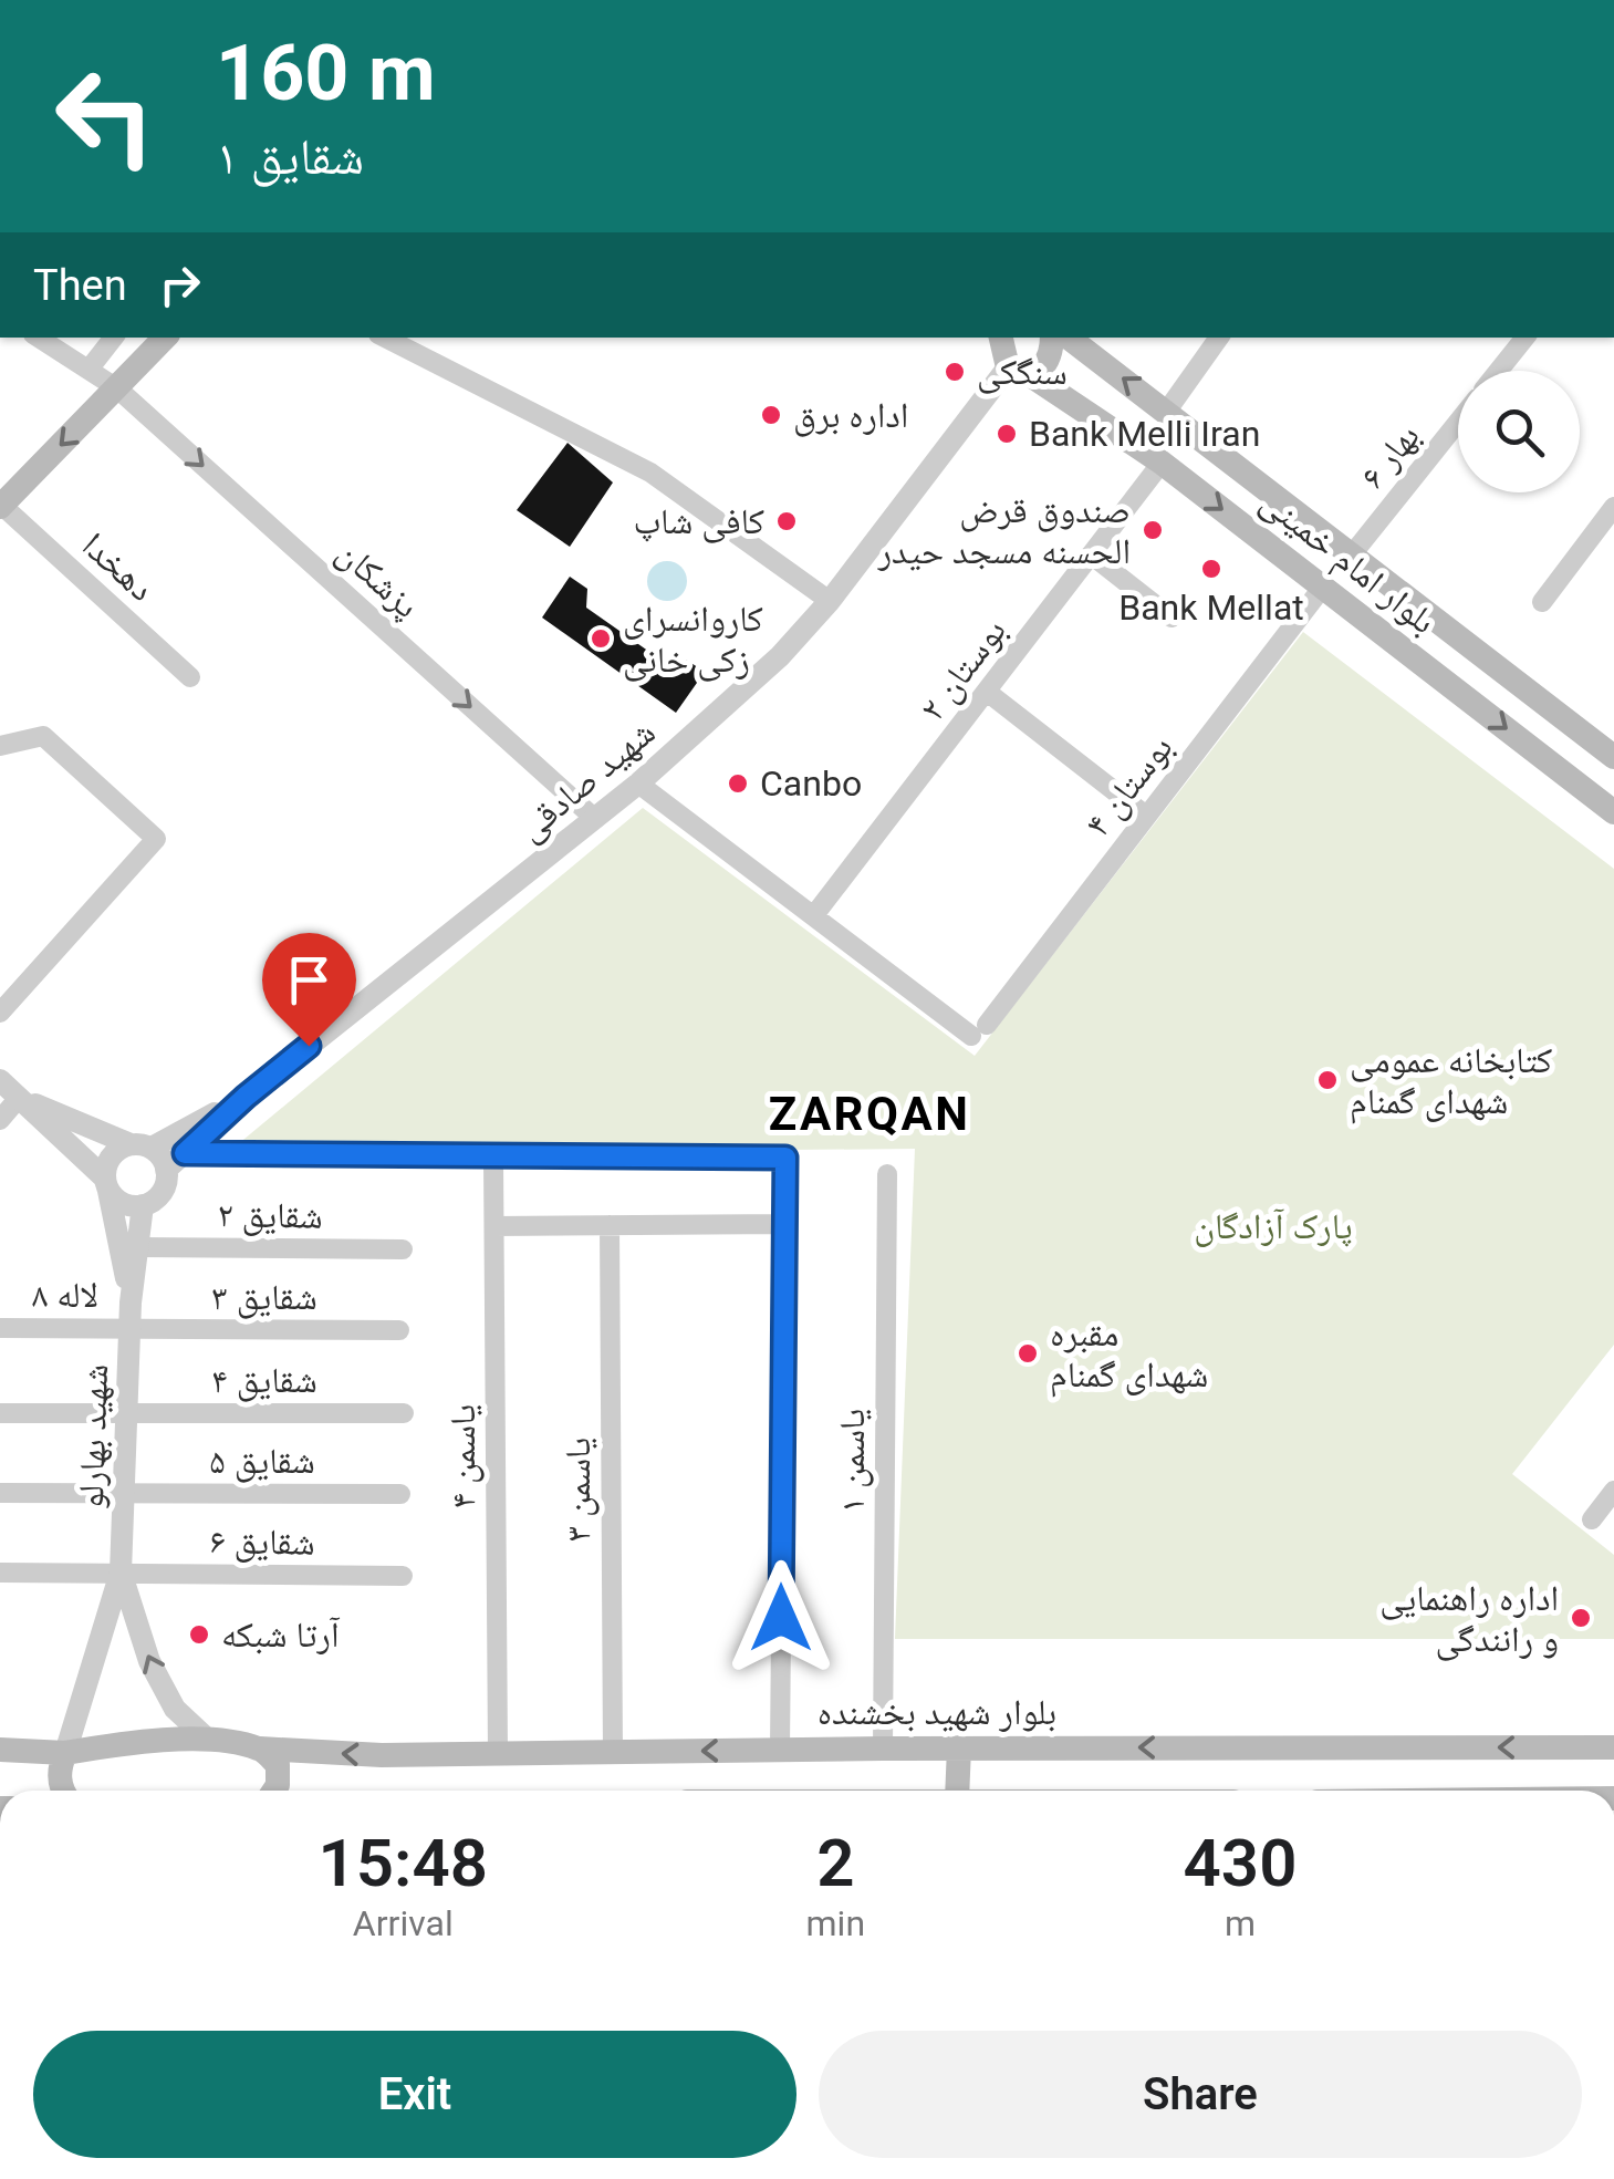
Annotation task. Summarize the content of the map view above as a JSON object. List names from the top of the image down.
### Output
{
  "streets": {
    "main road": ["بلوار امام خمینی", "بلوار شهید بخشنده"],
    "street": [
      "بهار ۶",
      "دهخدا",
      "پزشکان",
      "بوستان ۲",
      "شهید صادقی",
      "بوستان ۴",
      "شقایق ۲",
      "لاله ۸",
      "شقایق ۳",
      "شقایق ۴",
      "شهید بهارلو",
      "یاسمن ۴",
      "شقایق ۵",
      "یاسمن ۱",
      "یاسمن ۳",
      "شقایق ۶"
    ]
  },
  "crossings": [
    ["بهار ۶", "بلوار امام خمینی"],
    ["بلوار امام خمینی", "بوستان ۲"],
    ["بلوار امام خمینی", "شهید صادقی"],
    ["بلوار امام خمینی", "بوستان ۴"],
    ["پزشکان", "شهید صادقی"],
    ["بوستان ۲", "بوستان ۴"],
    ["لاله ۸", "شقایق ۳"],
    ["لاله ۸", "شهید بهارلو"],
    ["شقایق ۳", "شهید بهارلو"],
    ["شقایق ۴", "شهید بهارلو"],
    ["شهید بهارلو", "شقایق ۵"],
    ["شهید بهارلو", "شقایق ۶"],
    ["یاسمن ۴", "بلوار شهید بخشنده"],
    ["یاسمن ۱", "بلوار شهید بخشنده"],
    ["یاسمن ۳", "بلوار شهید بخشنده"]
  ],
  "one_way": ["پزشکان", "بلوار شهید بخشنده"],
  "districts": ["ZARQAN"],
  "parks": ["پارک آزادگان"],
  "places": [
    "سنگکی",
    "اداره برق",
    "Bank Melli Iran",
    "کافی شاپ",
    "صندوق قرض الحسنه مسجد حیدر",
    "Bank Mellat",
    "کاروانسرای زکی خانی",
    "Canbo",
    "کتابخانه عمومی شهدای گمنام",
    "مقبره شهدای گمنام",
    "اداره راهنمایی و رانندگی",
    "آرتا شبکه"
  ],
  "page": {
    "turn": ["160 m", "شقایق ۱"],
    "then": "Then",
    "eta": [
      "15:48",
      "Arrival",
      "2",
      "min",
      "430",
      "m"
    ],
    "buttons": ["Exit", "Share"]
  }
}
